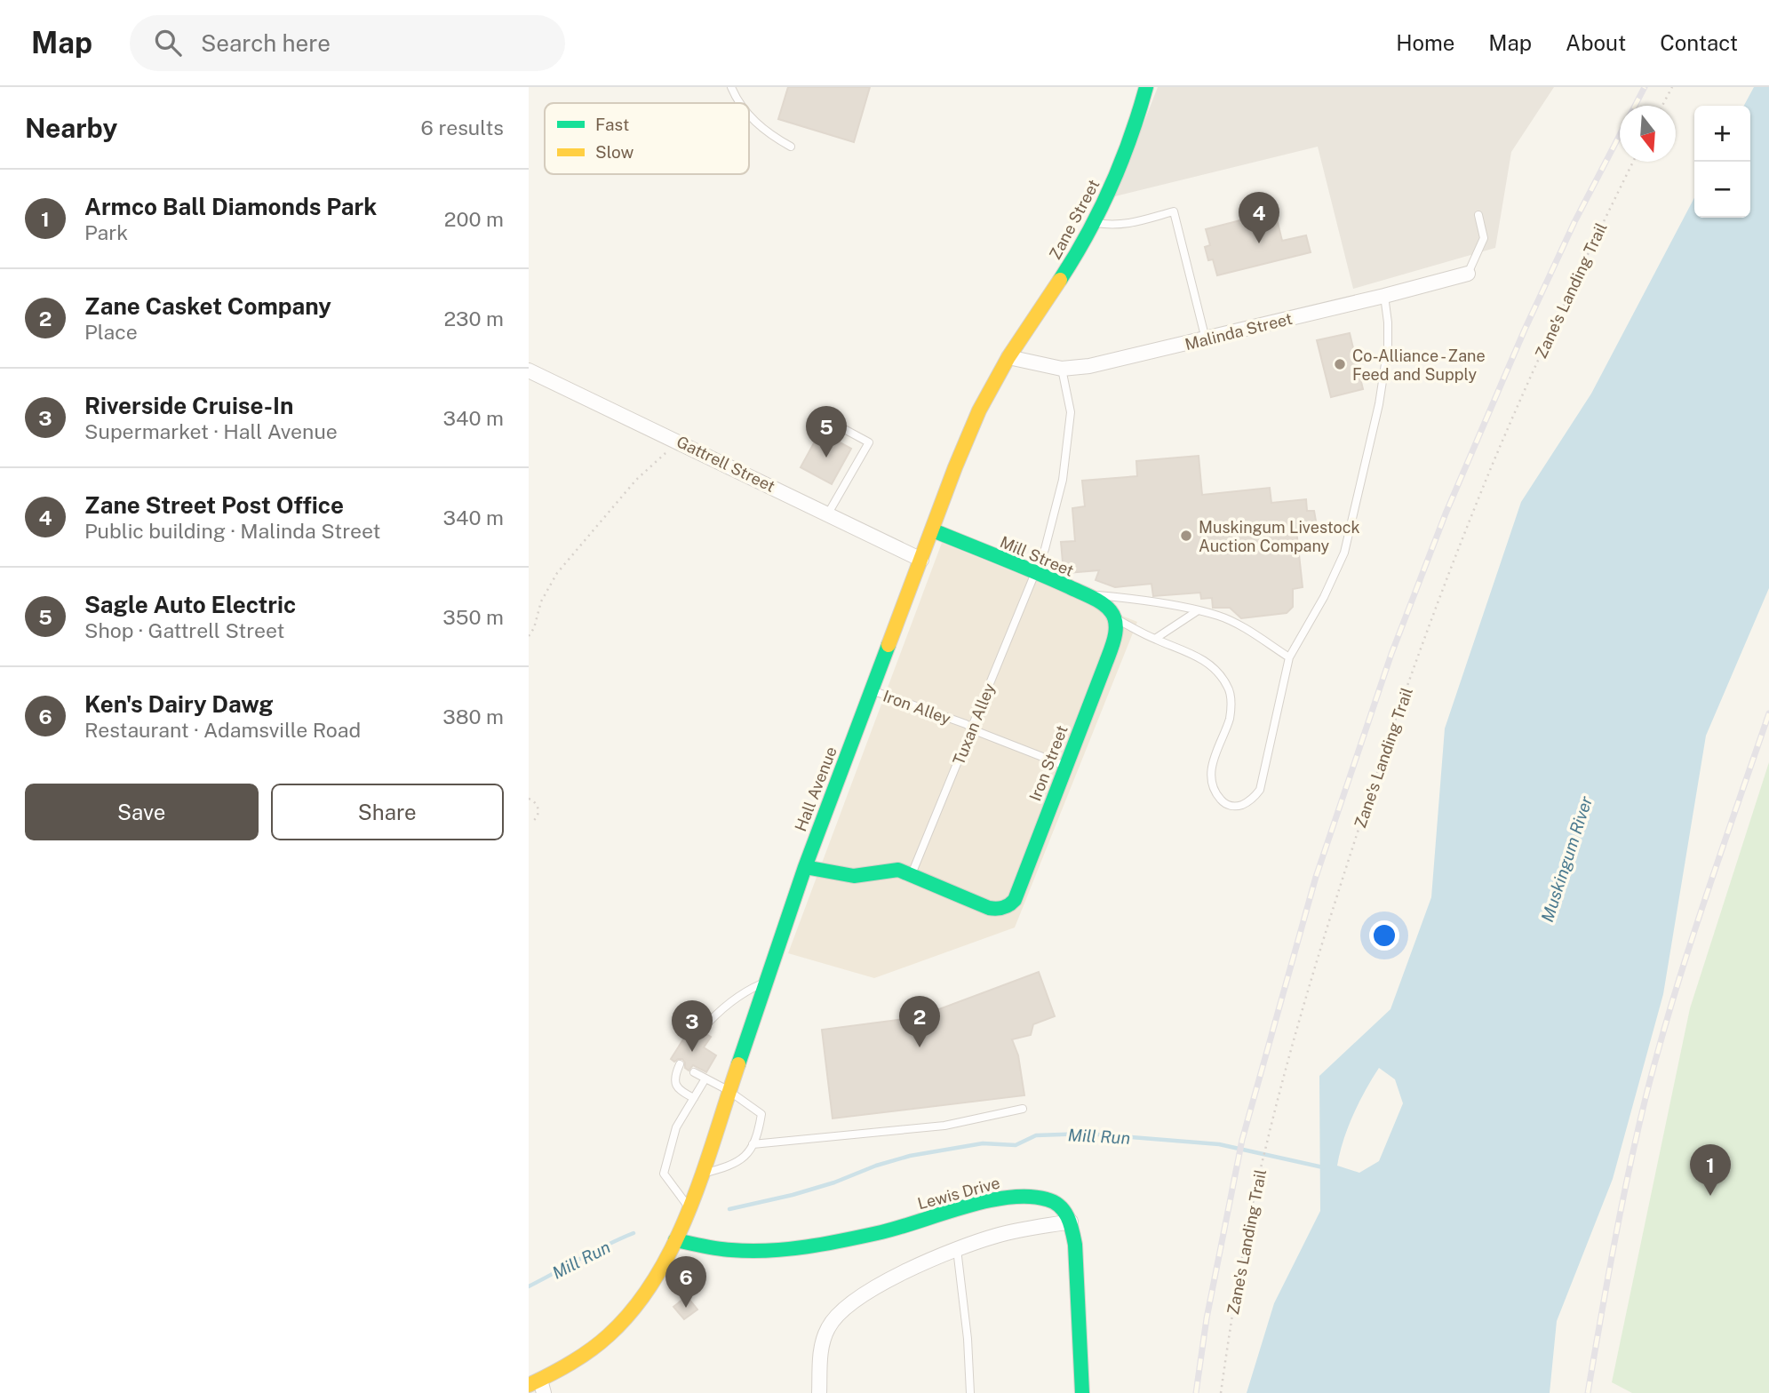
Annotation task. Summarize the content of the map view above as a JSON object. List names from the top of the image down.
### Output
{
  "streets": {
    "main road": [
      "Zane Street",
      "Mill Street",
      "Iron Street",
      "Hall Avenue",
      "Lewis Drive"
    ],
    "street": ["Malinda Street", "Gattrell Street"],
    "lane": ["Iron Alley", "Tuxan Alley"],
    "path": ["Zane's Landing Trail"]
  },
  "crossings": [
    ["Zane Street", "Malinda Street"],
    ["Zane Street", "Hall Avenue"],
    ["Malinda Street", "Tuxan Alley"],
    ["Malinda Street", "Hall Avenue"],
    ["Gattrell Street", "Hall Avenue"],
    ["Mill Street", "Tuxan Alley"],
    ["Mill Street", "Iron Street"],
    ["Mill Street", "Hall Avenue"],
    ["Iron Alley", "Tuxan Alley"],
    ["Iron Alley", "Iron Street"],
    ["Iron Alley", "Hall Avenue"],
    ["Tuxan Alley", "Iron Street"],
    ["Hall Avenue", "Lewis Drive"]
  ],
  "water": ["Muskingum River", "Mill Run"],
  "places": ["Co-Alliance - Zane Feed and Supply", "Muskingum Livestock Auction Company"],
  "legend": ["Fast", "Slow"],
  "north": "bottom",
  "page": {
    "header": "Map",
    "search": "Search here",
    "nav": [
      "Home",
      "Map",
      "About",
      "Contact"
    ],
    "heading": ["Nearby", "6 results"],
    "map_buttons": ["+", "−"],
    "list": [
      {
        "mark": "1",
        "name": "Armco Ball Diamonds Park",
        "note": "Park",
        "value": "200 m"
      },
      {
        "mark": "2",
        "name": "Zane Casket Company",
        "note": "Place",
        "value": "230 m"
      },
      {
        "mark": "3",
        "name": "Riverside Cruise-In",
        "note": "Supermarket · Hall Avenue",
        "value": "340 m"
      },
      {
        "mark": "4",
        "name": "Zane Street Post Office",
        "note": "Public building · Malinda Street",
        "value": "340 m"
      },
      {
        "mark": "5",
        "name": "Sagle Auto Electric",
        "note": "Shop · Gattrell Street",
        "value": "350 m"
      },
      {
        "mark": "6",
        "name": "Ken's Dairy Dawg",
        "note": "Restaurant · Adamsville Road",
        "value": "380 m"
      }
    ],
    "pins": [
      "4",
      "5",
      "2",
      "3",
      "1",
      "6"
    ],
    "buttons": ["Save", "Share"]
  }
}
